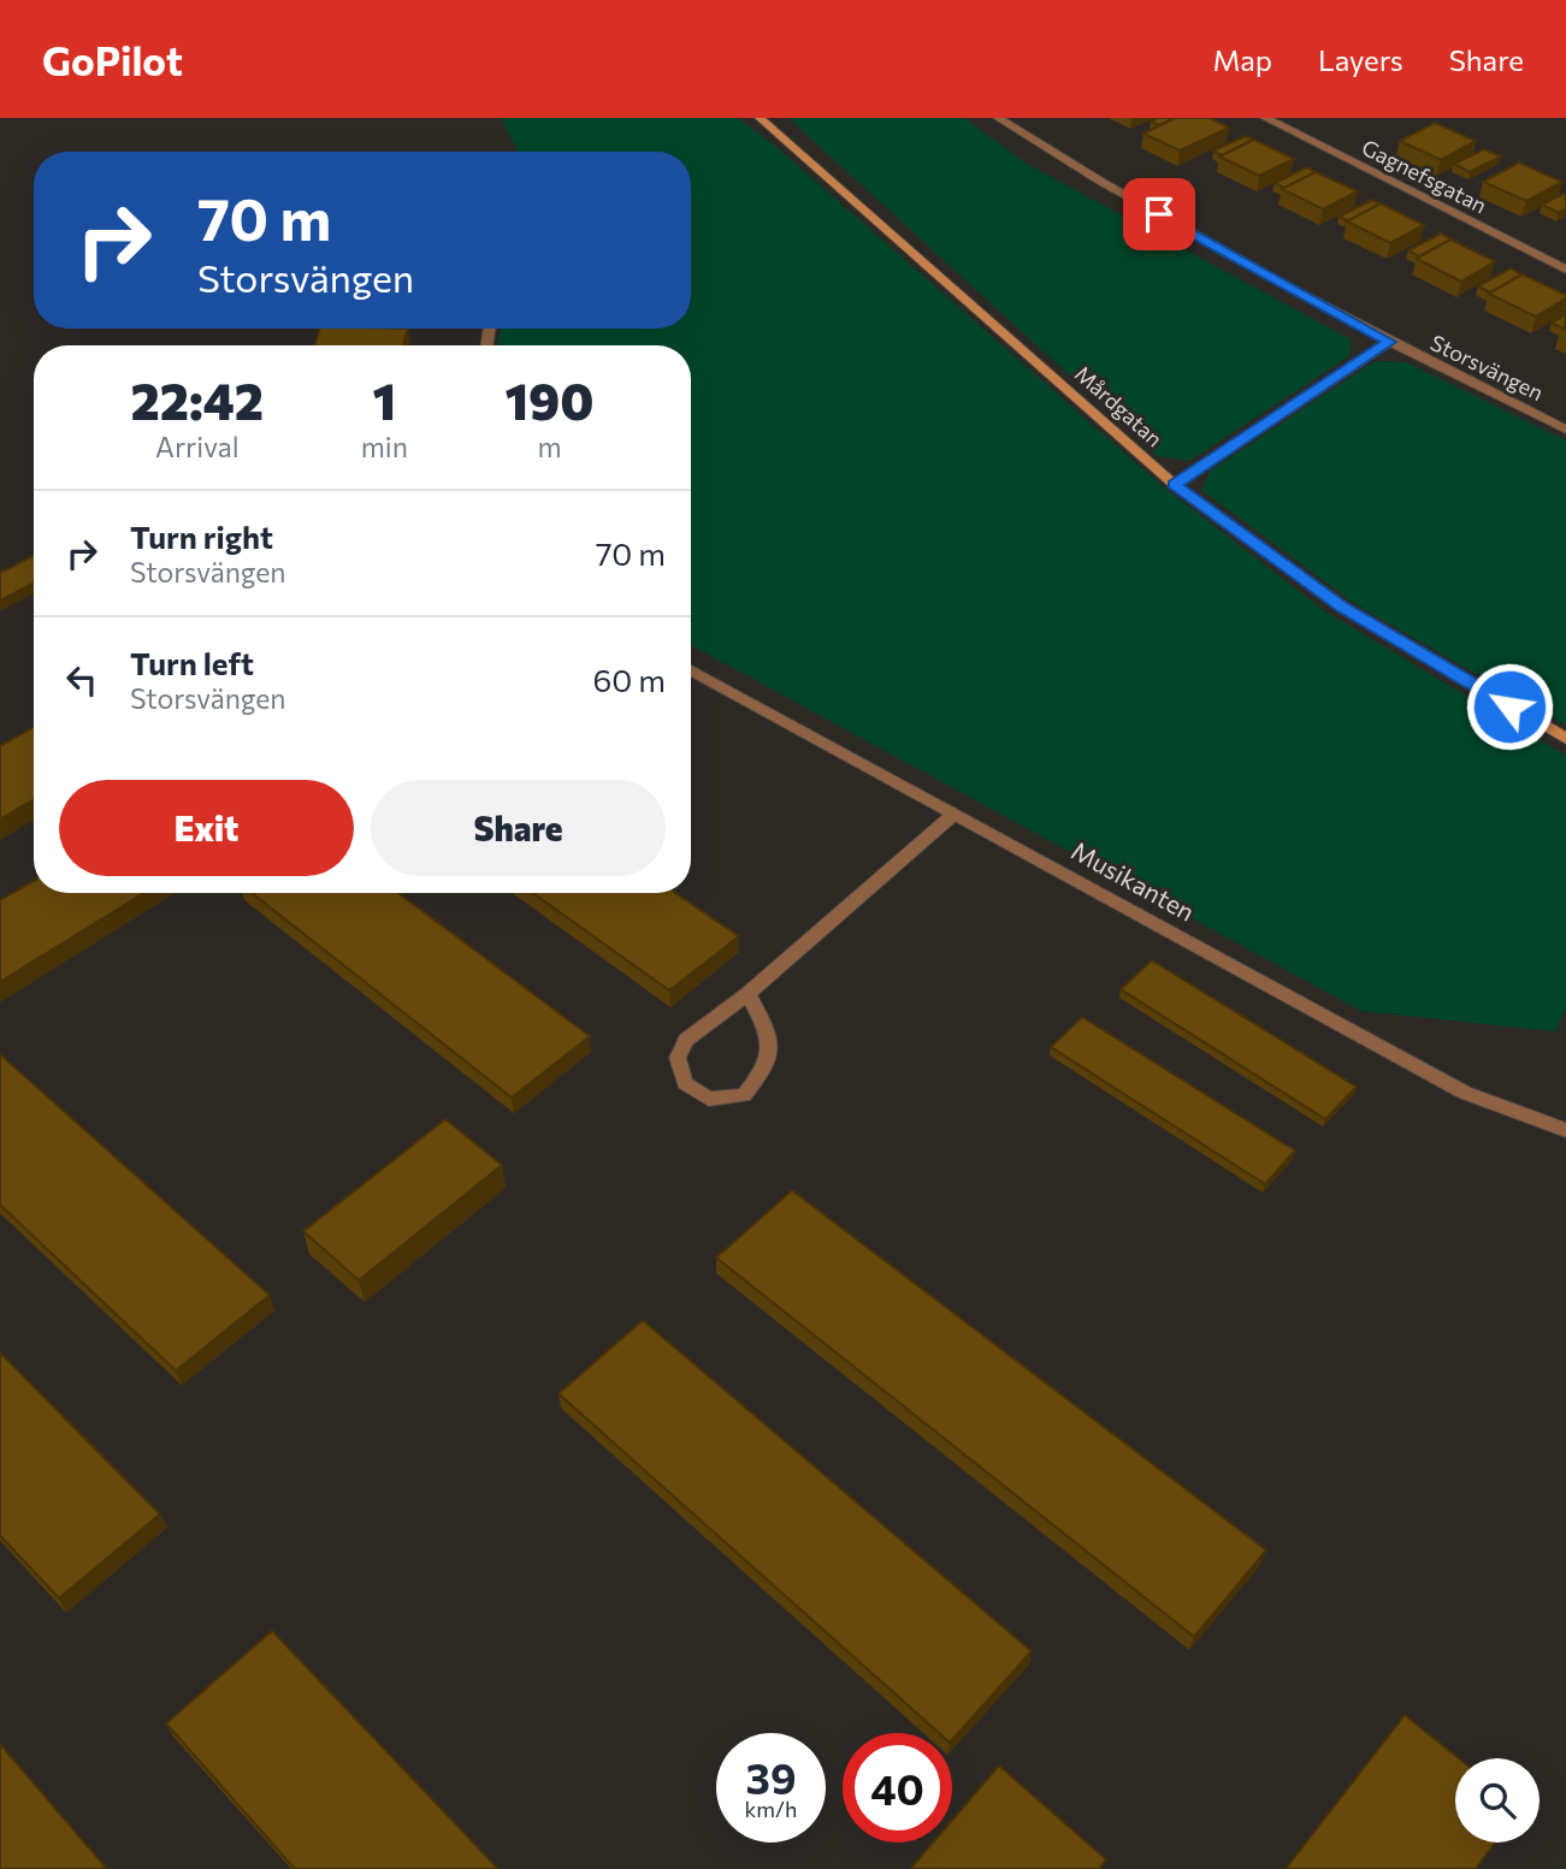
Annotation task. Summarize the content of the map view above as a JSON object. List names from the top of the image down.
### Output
{
  "streets": {
    "street": [
      "Gagnefsgatan",
      "Storsvängen",
      "Mårdgatan",
      "Musikanten"
    ]
  },
  "page": {
    "header": "GoPilot",
    "nav": ["Map", "Layers", "Share"],
    "turn": ["70 m", "Storsvängen"],
    "eta": [
      "22:42",
      "Arrival",
      "1",
      "min",
      "190",
      "m"
    ],
    "list": [
      {
        "name": "Turn right",
        "note": "Storsvängen",
        "value": "70 m"
      },
      {
        "name": "Turn left",
        "note": "Storsvängen",
        "value": "60 m"
      }
    ],
    "buttons": ["Exit", "Share"],
    "speed": "39 km/h",
    "limit": "40"
  }
}
